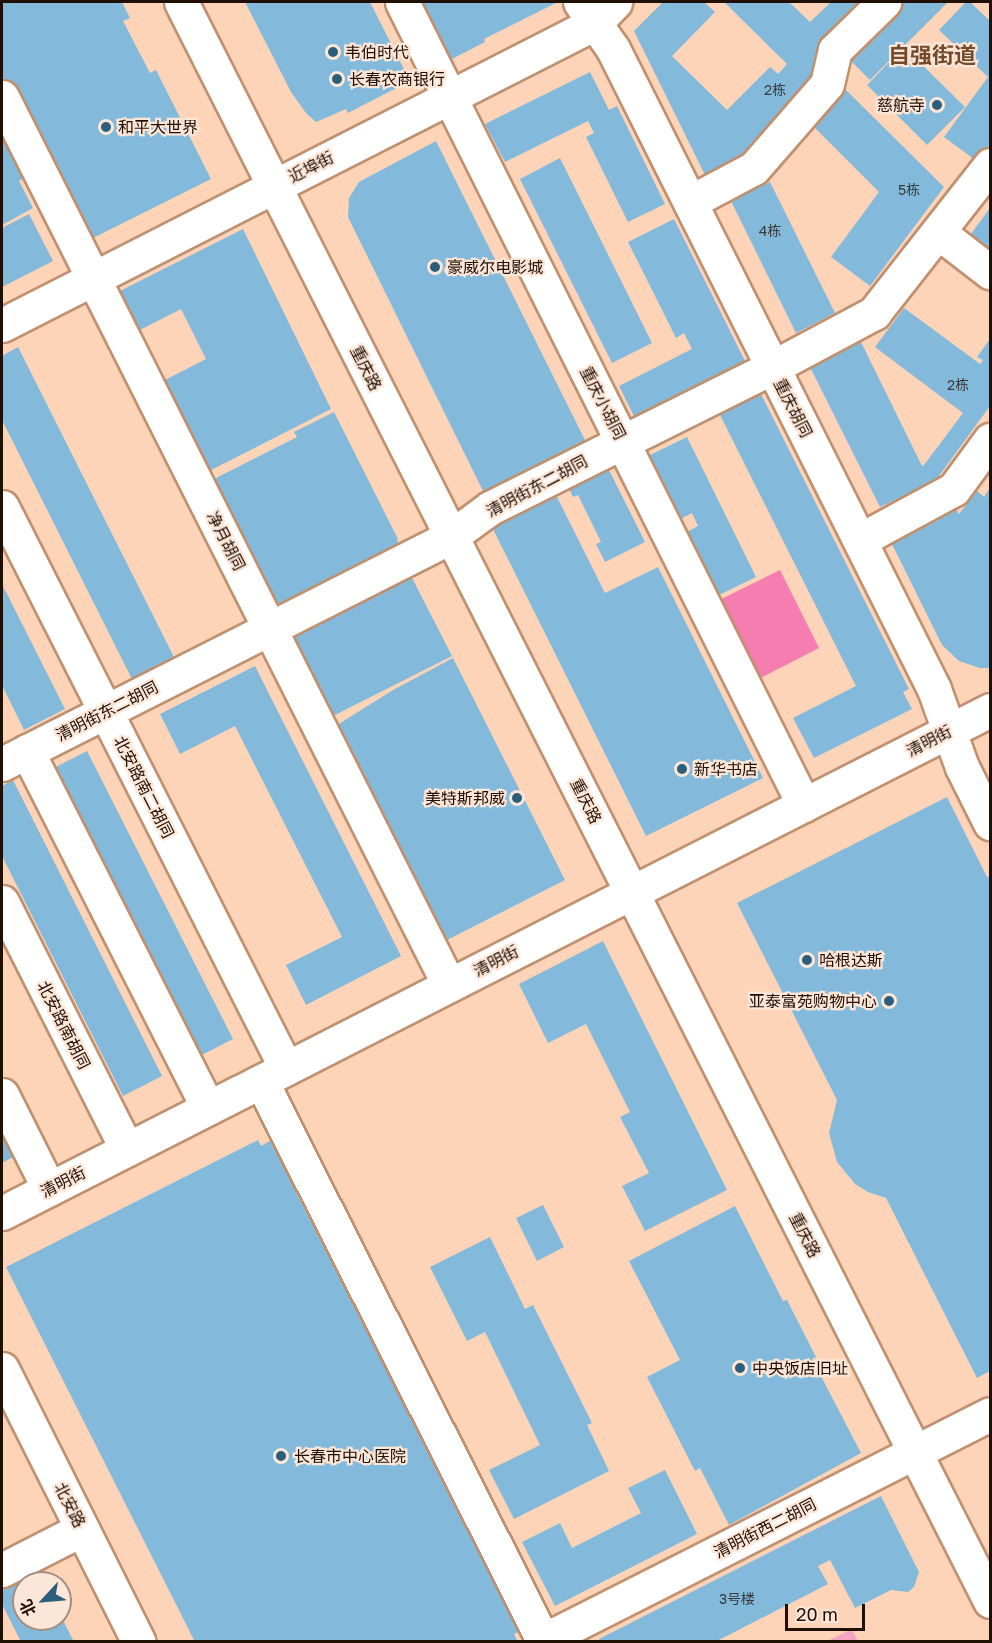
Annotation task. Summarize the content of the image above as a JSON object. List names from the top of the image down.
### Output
{
  "streets": {
    "street": [
      "近埠街",
      "重庆路",
      "重庆小胡同",
      "重庆胡同",
      "清明街东二胡同",
      "净月胡同",
      "清明街",
      "北安路南二胡同",
      "北安路南胡同",
      "北安路",
      "清明街西二胡同"
    ]
  },
  "crossings": [
    ["近埠街", "重庆路"],
    ["近埠街", "重庆小胡同"],
    ["近埠街", "重庆胡同"],
    ["近埠街", "净月胡同"],
    ["重庆路", "清明街东二胡同"],
    ["重庆路", "清明街"],
    ["重庆路", "清明街西二胡同"],
    ["重庆小胡同", "清明街东二胡同"],
    ["重庆小胡同", "清明街"],
    ["重庆胡同", "清明街东二胡同"],
    ["重庆胡同", "清明街"],
    ["清明街东二胡同", "净月胡同"],
    ["清明街东二胡同", "北安路南二胡同"],
    ["净月胡同", "清明街"],
    ["清明街", "北安路南二胡同"],
    ["清明街", "北安路南胡同"],
    ["北安路南二胡同", "清明街西二胡同"]
  ],
  "districts": ["自强街道"],
  "places": [
    "韦伯时代",
    "长春农商银行",
    "慈航寺",
    "和平大世界",
    "豪威尔电影城",
    "新华书店",
    "美特斯邦威",
    "哈根达斯",
    "亚泰富苑购物中心",
    "中央饭店旧址",
    "长春市中心医院"
  ],
  "house_numbers": [
    "2栋",
    "5栋",
    "4栋",
    "2栋",
    "3号楼"
  ],
  "scale_bar": "20 m",
  "north": "bottom left"
}
